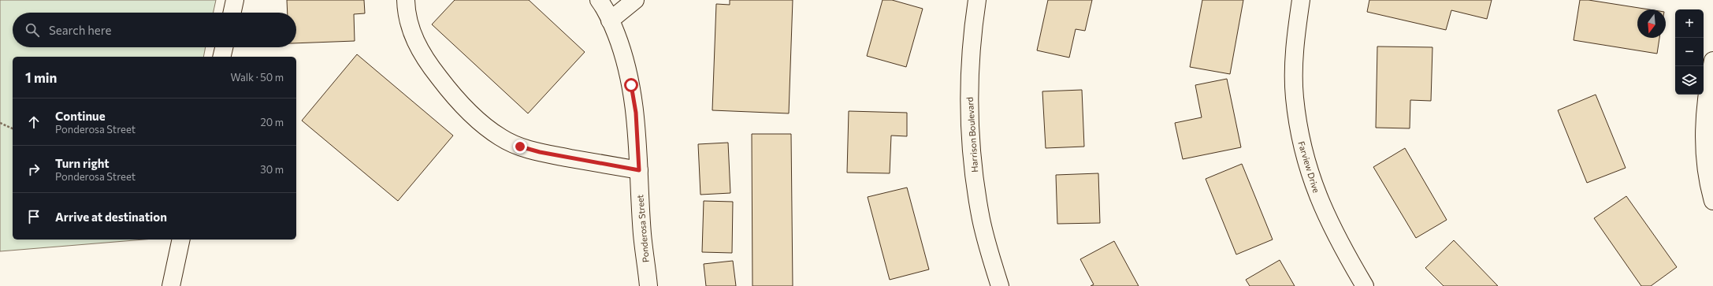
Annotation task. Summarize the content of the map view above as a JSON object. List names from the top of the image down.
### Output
{
  "streets": {
    "street": ["Harrison Boulevard", "Farview Drive", "Ponderosa Street"]
  },
  "north": "bottom",
  "page": {
    "map_buttons": ["+", "−"],
    "search": "Search here",
    "heading": ["1 min", "Walk · 50 m"],
    "list": [
      ["Continue", "Ponderosa Street", "20 m"],
      ["Turn right", "Ponderosa Street", "30 m"],
      "Arrive at destination"
    ]
  }
}
